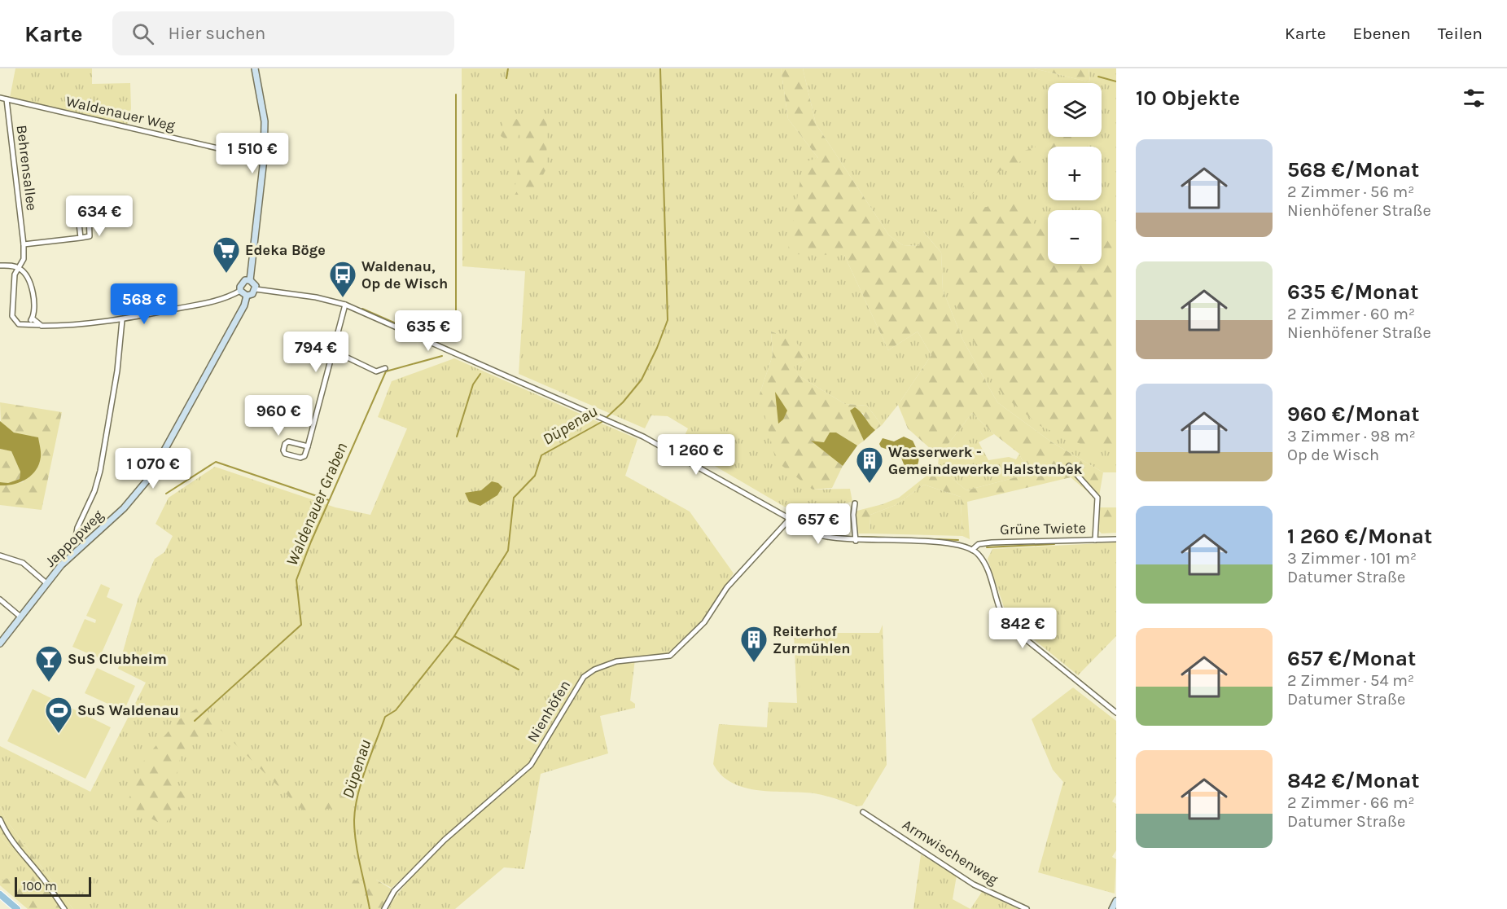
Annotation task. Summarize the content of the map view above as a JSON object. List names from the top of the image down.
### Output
{
  "streets": {
    "street": [
      "Waldenauer Weg",
      "Behrensallee",
      "Grüne Twiete",
      "Jappopweg",
      "Nienhöfen",
      "Armwischenweg"
    ]
  },
  "crossings": [
    ["Waldenauer Weg", "Behrensallee"]
  ],
  "water": ["Düpenau", "Waldenauer Graben"],
  "places": {
    "supermarket": ["Edeka Böge"],
    "bus stop": ["Waldenau, Op de Wisch"],
    "building": ["Wasserwerk - Gemeindewerke Halstenbek", "Reiterhof Zurmühlen"],
    "bar": ["SuS Clubheim"],
    "sports": ["SuS Waldenau"]
  },
  "scale_bar": "100 m",
  "page": {
    "header": "Karte",
    "search": "Hier suchen",
    "nav": ["Karte", "Ebenen", "Teilen"],
    "heading": "10 Objekte",
    "map_buttons": ["+", "−"],
    "list": [
      {
        "name": "568 €/Monat",
        "note": "2 Zimmer · 56 m² · Nienhöfener Straße"
      },
      {
        "name": "635 €/Monat",
        "note": "2 Zimmer · 60 m² · Nienhöfener Straße"
      },
      {
        "name": "960 €/Monat",
        "note": "3 Zimmer · 98 m² · Op de Wisch"
      },
      {
        "name": "1 260 €/Monat",
        "note": "3 Zimmer · 101 m² · Datumer Straße"
      },
      {
        "name": "657 €/Monat",
        "note": "2 Zimmer · 54 m² · Datumer Straße"
      },
      {
        "name": "842 €/Monat",
        "note": "2 Zimmer · 66 m² · Datumer Straße"
      }
    ],
    "price": [
      "1 510 €",
      "634 €",
      "568 €",
      "635 €",
      "794 €",
      "960 €",
      "1 260 €",
      "1 070 €",
      "657 €",
      "842 €"
    ],
    "scale": "100 m"
  }
}
